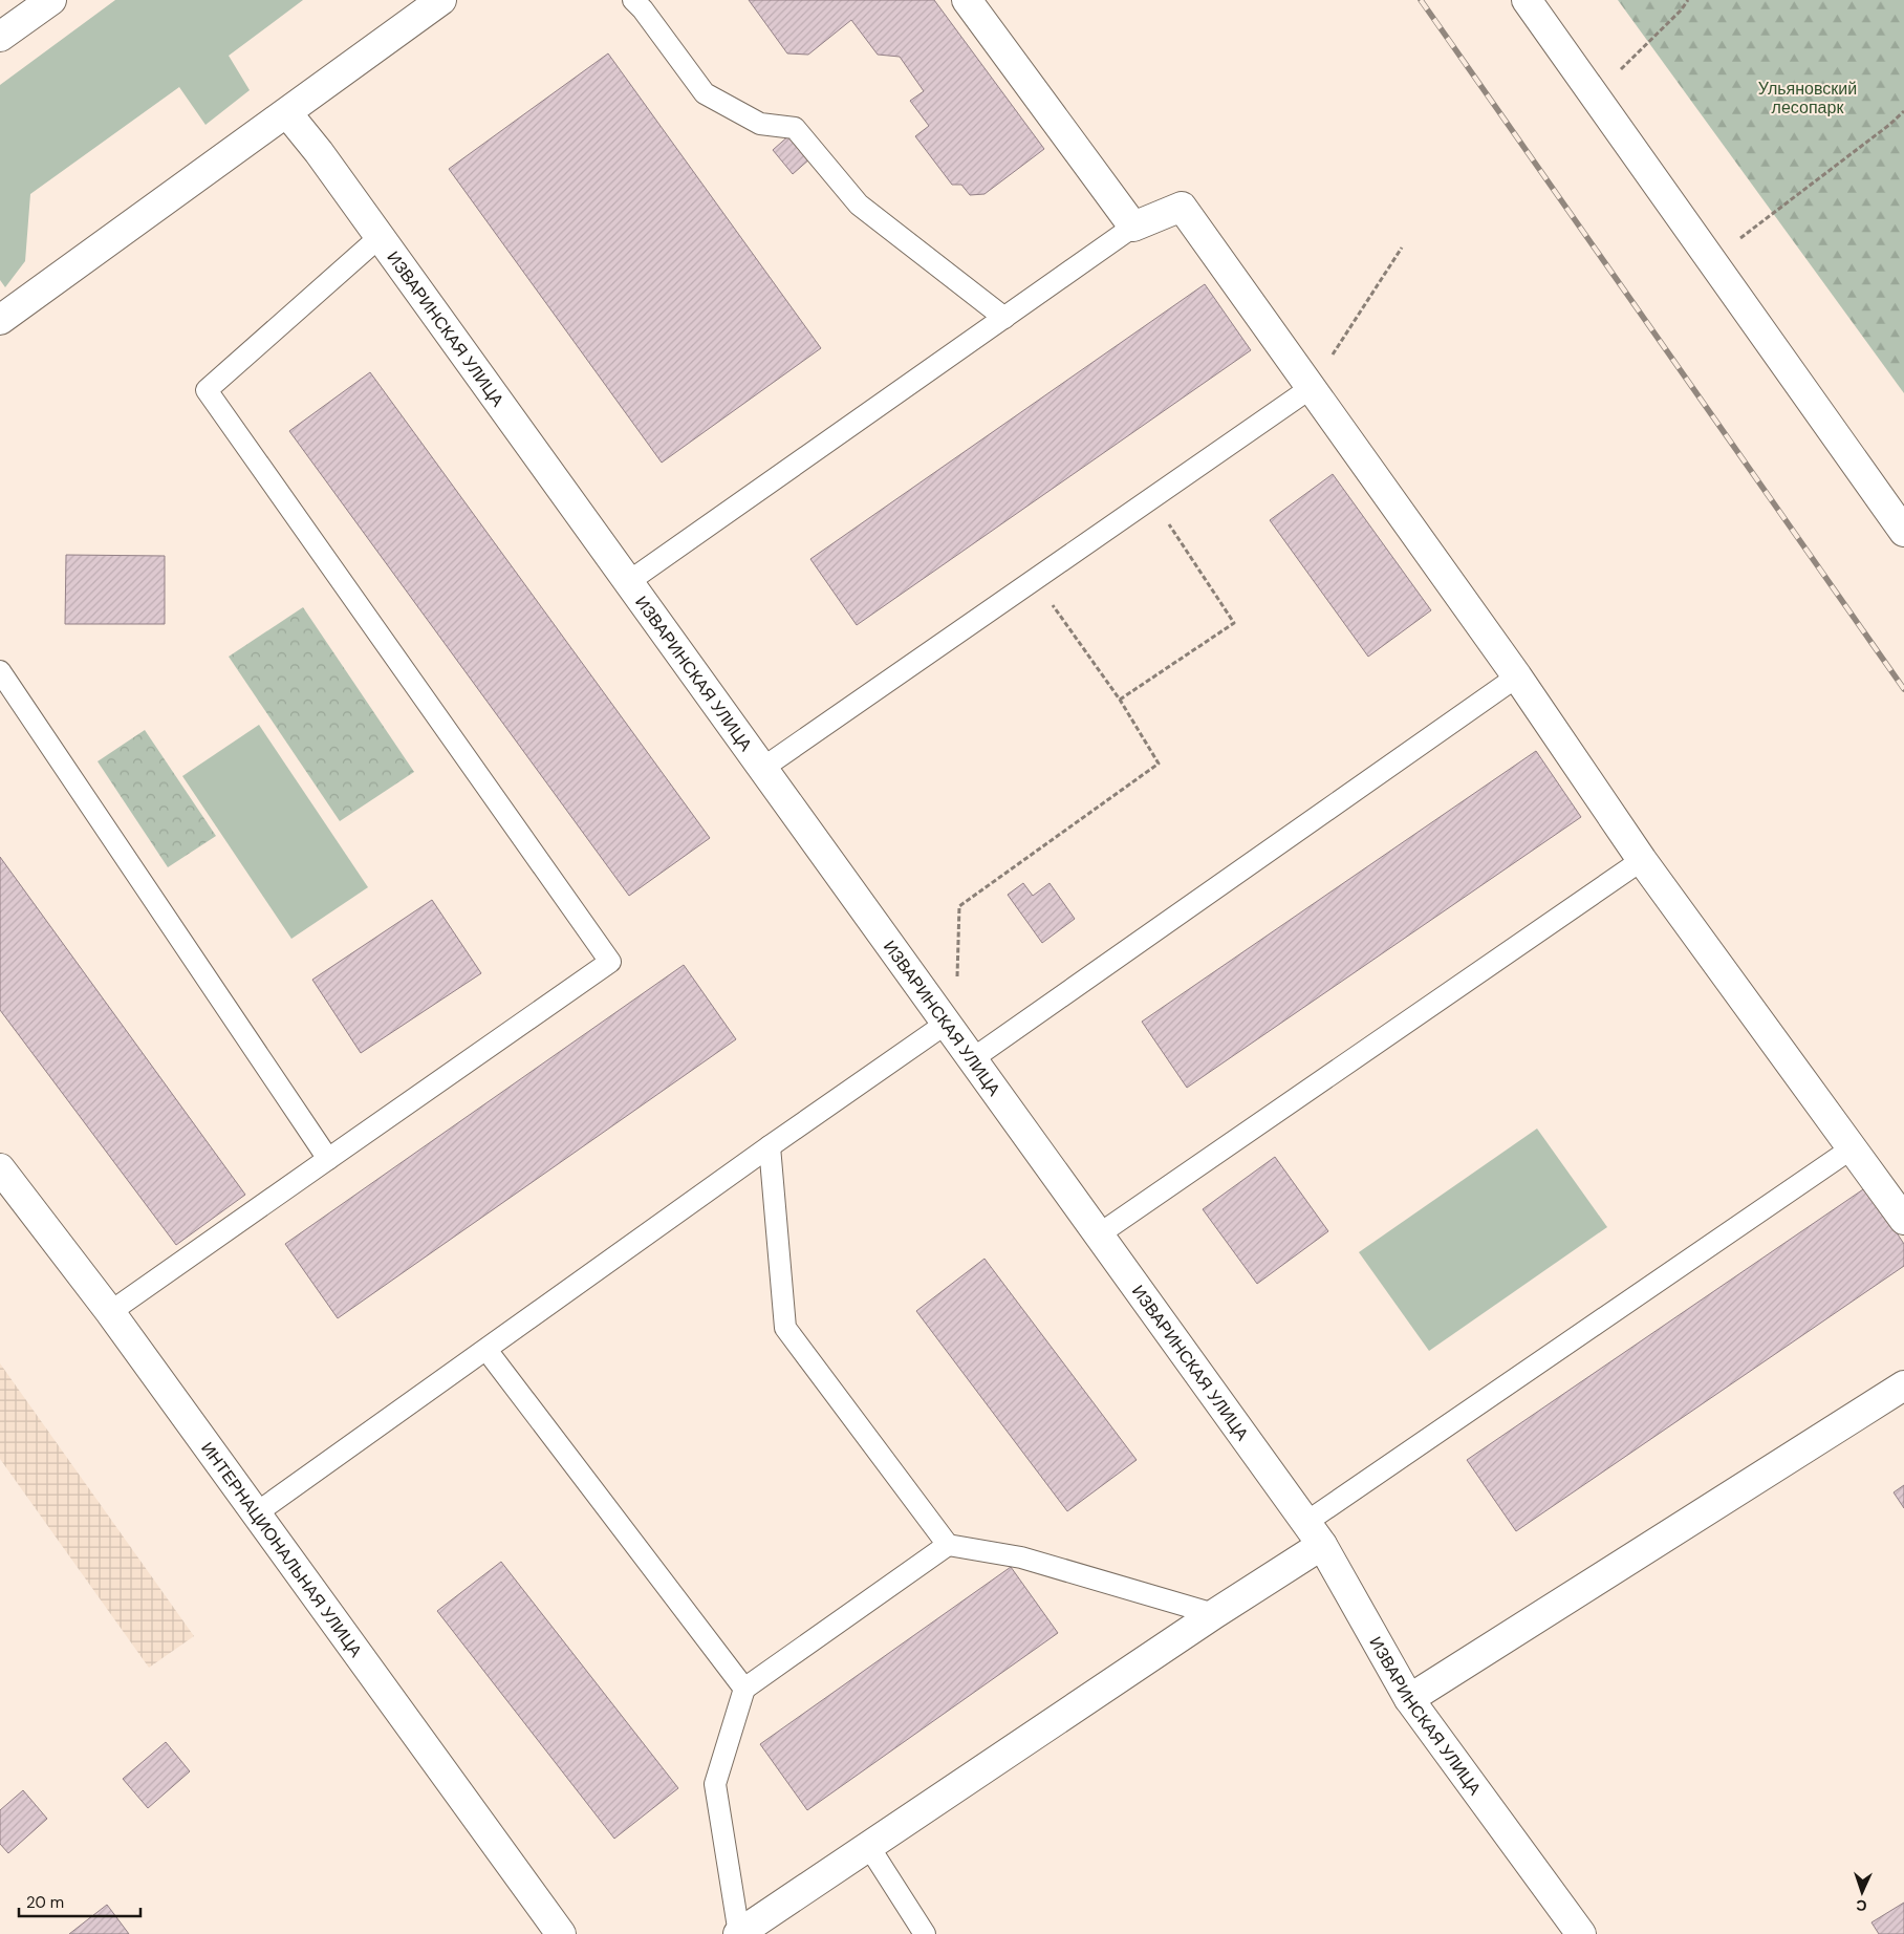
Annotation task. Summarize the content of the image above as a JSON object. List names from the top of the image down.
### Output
{
  "streets": {
    "street": ["ИЗВАРИНСКАЯ УЛИЦА", "ИНТЕРНАЦИОНАЛЬНАЯ УЛИЦА"]
  },
  "parks": ["Ульяновский лесопарк"],
  "scale_bar": "20 m",
  "north": "bottom"
}
